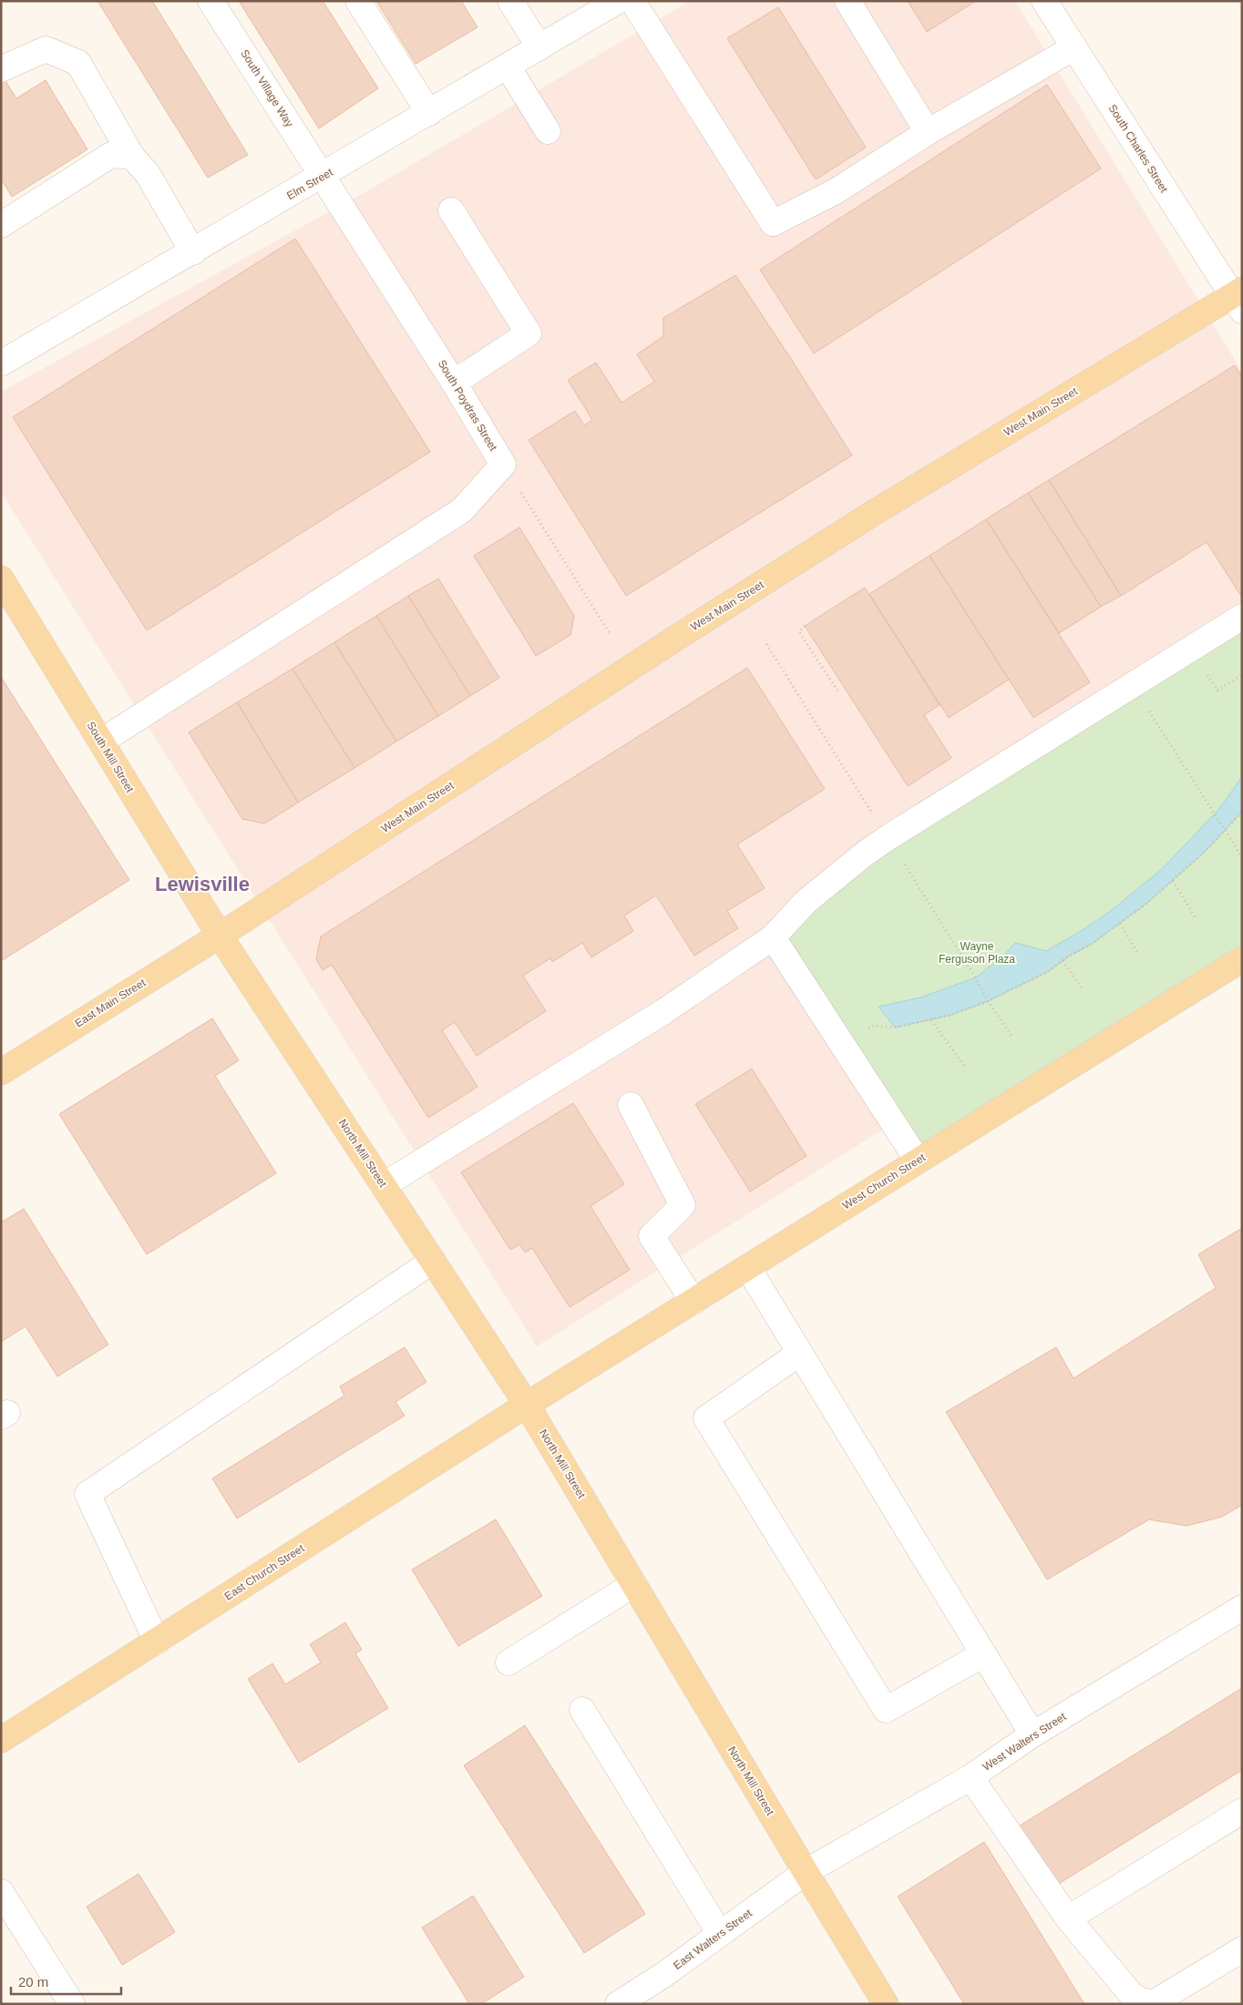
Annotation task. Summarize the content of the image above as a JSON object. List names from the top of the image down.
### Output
{
  "streets": {
    "main road": [
      "West Main Street",
      "South Mill Street",
      "East Main Street",
      "North Mill Street",
      "West Church Street",
      "East Church Street"
    ],
    "street": [
      "South Village Way",
      "South Charles Street",
      "Elm Street",
      "South Poydras Street",
      "West Walters Street",
      "East Walters Street"
    ]
  },
  "crossings": [
    ["South Village Way", "Elm Street"],
    ["South Village Way", "South Poydras Street"],
    ["South Charles Street", "West Main Street"],
    ["Elm Street", "South Poydras Street"],
    ["West Main Street", "South Mill Street"],
    ["West Main Street", "East Main Street"],
    ["West Main Street", "North Mill Street"],
    ["South Mill Street", "East Main Street"],
    ["South Mill Street", "North Mill Street"],
    ["East Main Street", "North Mill Street"],
    ["North Mill Street", "West Church Street"],
    ["North Mill Street", "East Church Street"],
    ["North Mill Street", "West Walters Street"],
    ["North Mill Street", "East Walters Street"],
    ["West Church Street", "East Church Street"],
    ["West Walters Street", "East Walters Street"]
  ],
  "districts": ["Lewisville"],
  "parks": ["Wayne Ferguson Plaza"],
  "scale_bar": "20 m"
}
